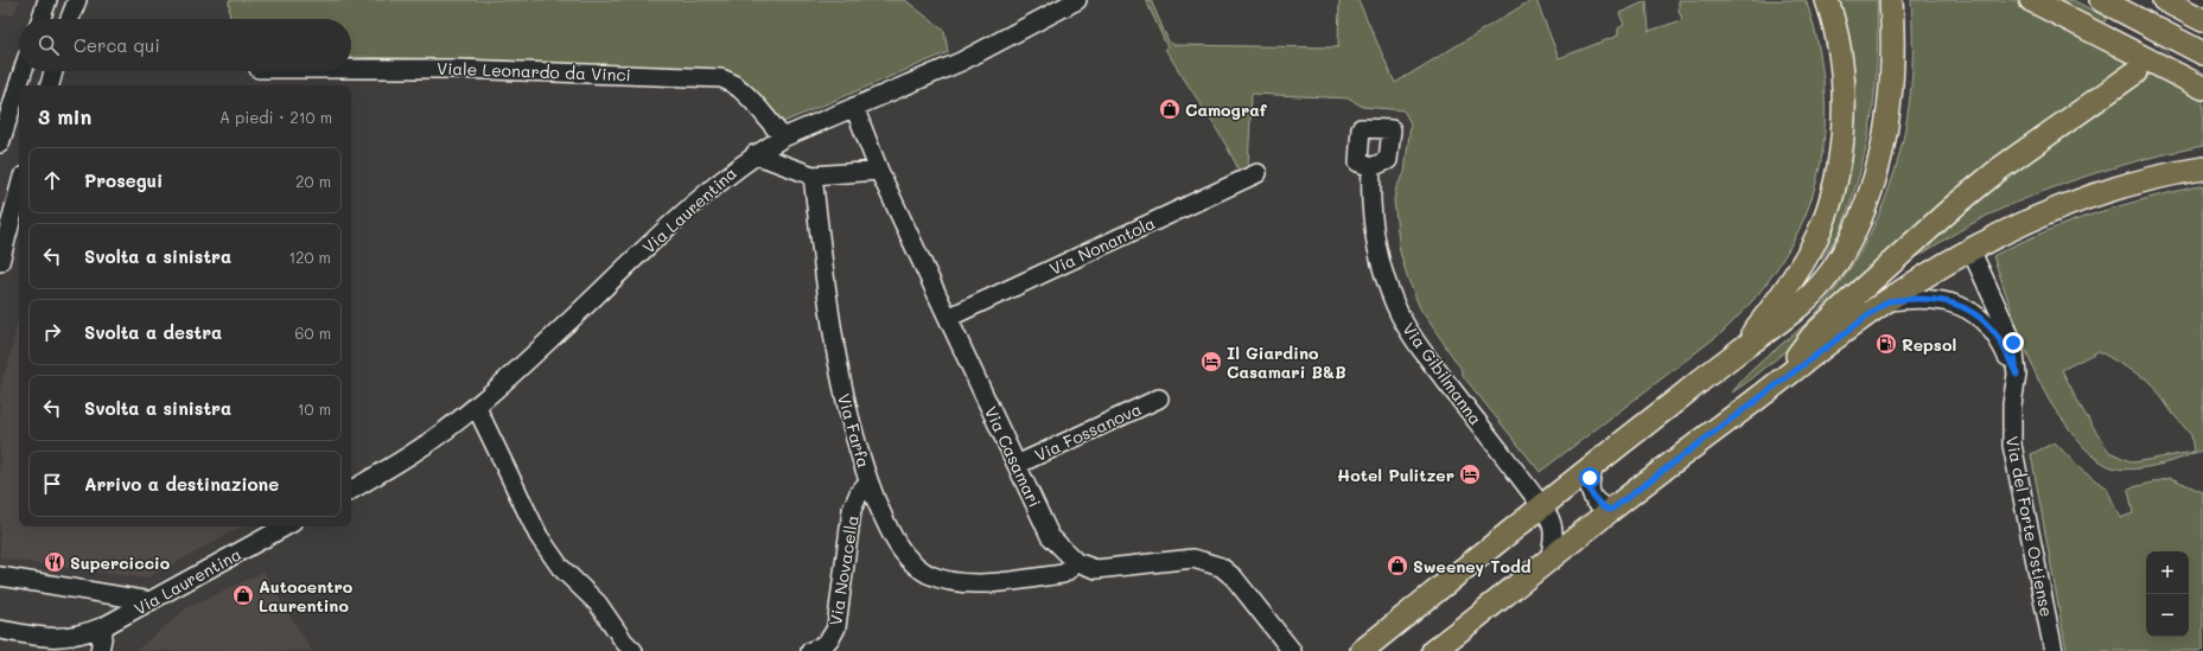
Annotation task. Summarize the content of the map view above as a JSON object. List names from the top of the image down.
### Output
{
  "streets": {
    "street": [
      "Viale Leonardo da Vinci",
      "Via Laurentina",
      "Via Nonantola",
      "Via Gibilmanna",
      "Via Farfa",
      "Via Fossanova",
      "Via Casamari",
      "Via del Forte Ostiense",
      "Via Novacella"
    ]
  },
  "crossings": [
    ["Viale Leonardo da Vinci", "Via Laurentina"],
    ["Via Laurentina", "Via Casamari"],
    ["Via Nonantola", "Via Casamari"],
    ["Via Farfa", "Via Casamari"],
    ["Via Farfa", "Via Novacella"],
    ["Via Fossanova", "Via Casamari"]
  ],
  "places": {
    "shop": ["Camograf", "Sweeney Todd", "Autocentro Laurentino"],
    "fuel station": ["Repsol"],
    "hotel": ["Il Giardino Casamari B&B", "Hotel Pulitzer"],
    "restaurant": ["Superciccio"]
  },
  "page": {
    "search": "Cerca qui",
    "heading": ["3 min", "A piedi · 210 m"],
    "list": [
      ["Prosegui", "20 m"],
      ["Svolta a sinistra", "120 m"],
      ["Svolta a destra", "60 m"],
      ["Svolta a sinistra", "10 m"],
      "Arrivo a destinazione"
    ],
    "map_buttons": ["+", "−"]
  }
}
